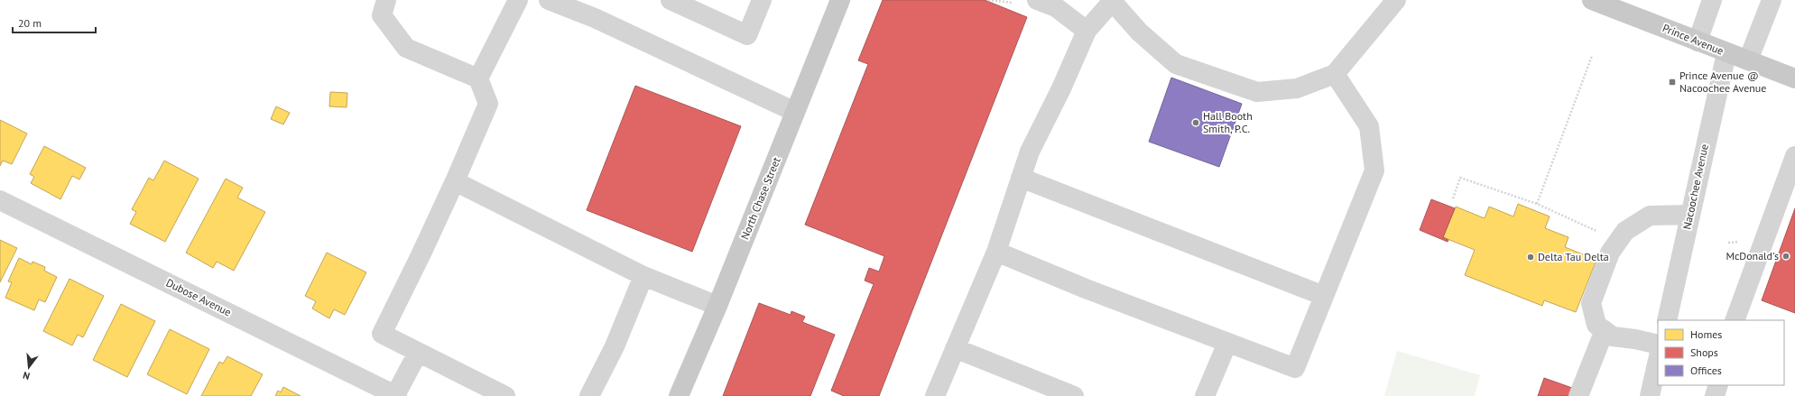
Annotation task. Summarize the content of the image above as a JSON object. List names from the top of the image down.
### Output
{
  "streets": {
    "main road": ["Prince Avenue", "North Chase Street"],
    "street": ["Nacoochee Avenue", "Dubose Avenue"]
  },
  "crossings": [
    ["Prince Avenue", "Nacoochee Avenue"]
  ],
  "places": {
    "transit": ["Prince Avenue @ Nacoochee Avenue"],
    "other": ["Hall Booth Smith, P.C.", "McDonald's", "Delta Tau Delta"]
  },
  "legend": ["Homes", "Shops", "Offices"],
  "scale_bar": "20 m",
  "north": "bottom"
}
